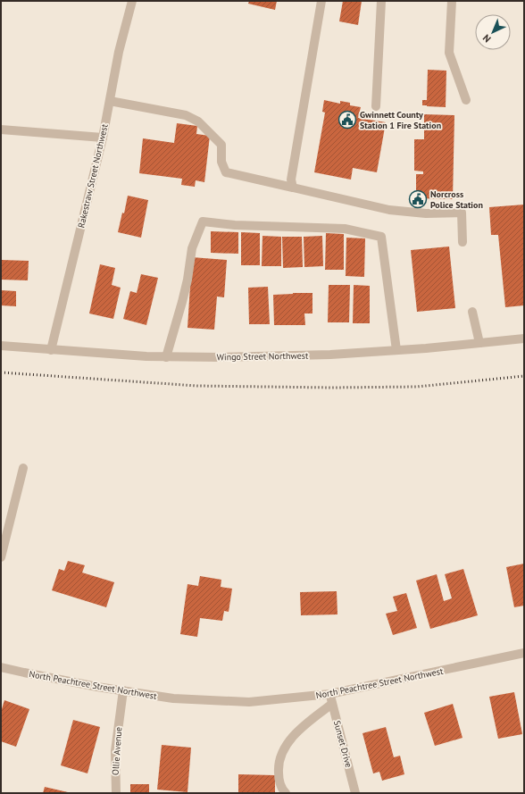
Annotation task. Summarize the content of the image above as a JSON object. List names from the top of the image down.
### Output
{
  "streets": {
    "street": [
      "Rakestraw Street Northwest",
      "Wingo Street Northwest",
      "North Peachtree Street Northwest",
      "Sunset Drive",
      "Ollie Avenue"
    ]
  },
  "crossings": [
    ["Rakestraw Street Northwest", "Wingo Street Northwest"],
    ["North Peachtree Street Northwest", "Sunset Drive"],
    ["North Peachtree Street Northwest", "Ollie Avenue"]
  ],
  "places": {
    "public building": ["Gwinnett County Station 1 Fire Station", "Norcross Police Station"]
  },
  "north": "bottom left"
}
